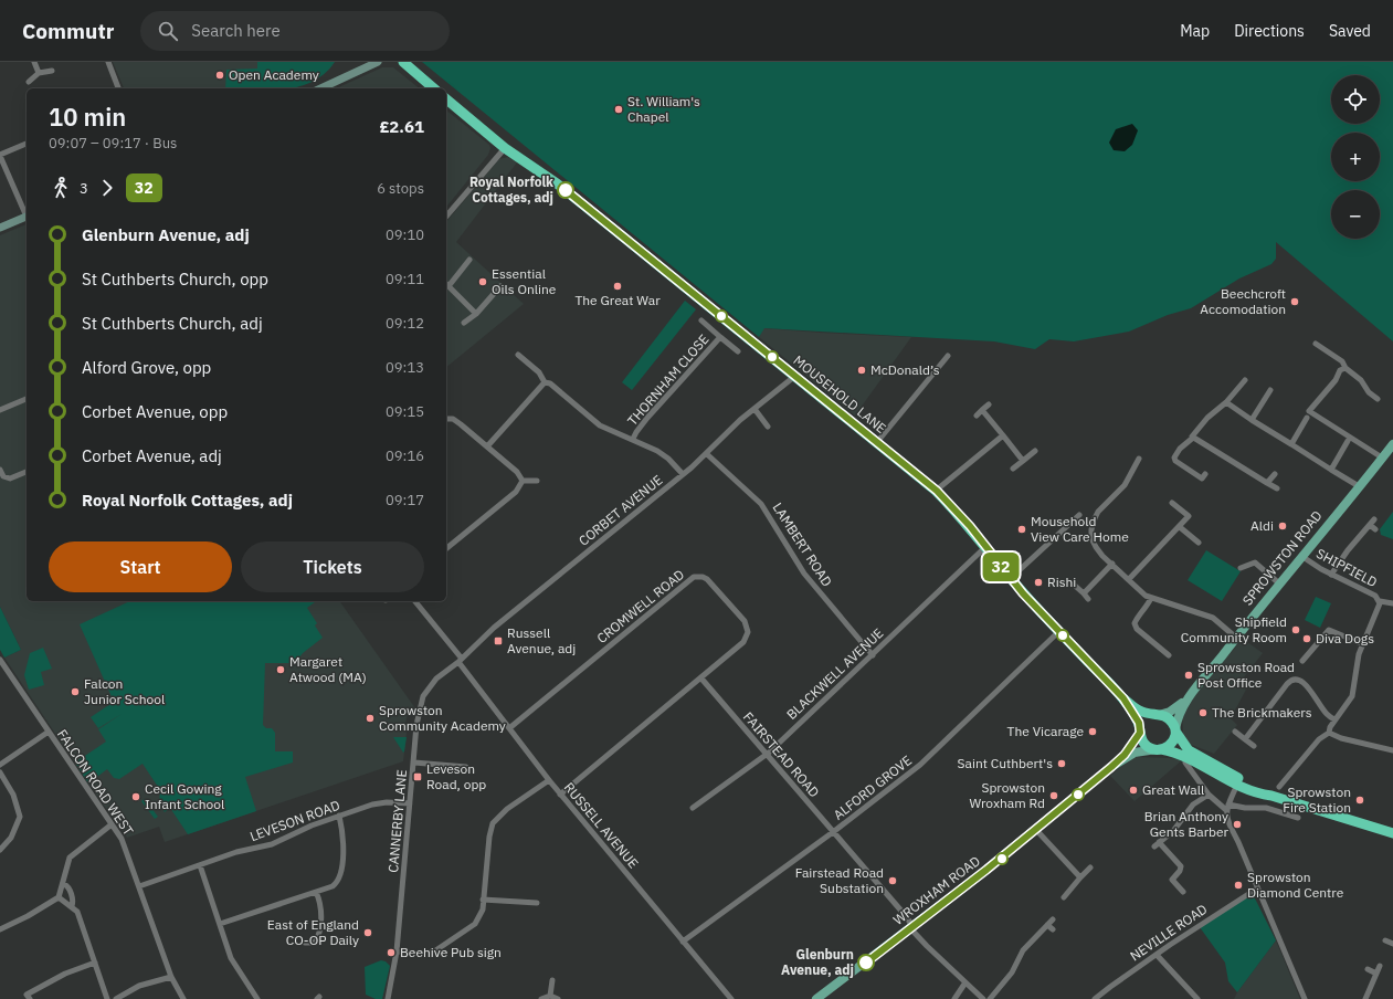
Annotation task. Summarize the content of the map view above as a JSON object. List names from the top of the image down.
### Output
{
  "streets": {
    "highway": ["MOUSEHOLD LANE"],
    "main road": ["SPROWSTON ROAD", "WROXHAM ROAD"],
    "street": [
      "THORNHAM CLOSE",
      "CORBET AVENUE",
      "LAMBERT ROAD",
      "SHIPFIELD",
      "CROMWELL ROAD",
      "BLACKWELL AVENUE",
      "FAIRSTEAD ROAD",
      "FALCON ROAD WEST",
      "ALFORD GROVE",
      "LEVESON ROAD",
      "CANNERBY LANE",
      "RUSSELL AVENUE",
      "NEVILLE ROAD"
    ]
  },
  "crossings": [
    ["MOUSEHOLD LANE", "CORBET AVENUE"],
    ["MOUSEHOLD LANE", "SPROWSTON ROAD"],
    ["MOUSEHOLD LANE", "BLACKWELL AVENUE"],
    ["MOUSEHOLD LANE", "ALFORD GROVE"],
    ["MOUSEHOLD LANE", "WROXHAM ROAD"],
    ["CORBET AVENUE", "LAMBERT ROAD"],
    ["CORBET AVENUE", "CANNERBY LANE"],
    ["CORBET AVENUE", "RUSSELL AVENUE"],
    ["LAMBERT ROAD", "BLACKWELL AVENUE"],
    ["SPROWSTON ROAD", "SHIPFIELD"],
    ["SPROWSTON ROAD", "WROXHAM ROAD"],
    ["CROMWELL ROAD", "FAIRSTEAD ROAD"],
    ["CROMWELL ROAD", "RUSSELL AVENUE"],
    ["BLACKWELL AVENUE", "FAIRSTEAD ROAD"],
    ["FAIRSTEAD ROAD", "ALFORD GROVE"],
    ["FAIRSTEAD ROAD", "WROXHAM ROAD"],
    ["FALCON ROAD WEST", "LEVESON ROAD"],
    ["ALFORD GROVE", "RUSSELL AVENUE"],
    ["LEVESON ROAD", "CANNERBY LANE"],
    ["CANNERBY LANE", "RUSSELL AVENUE"]
  ],
  "places": {
    "other": [
      "Open Academy",
      "St. William's Chapel",
      "Royal Norfolk Cottages, adj",
      "Essential Oils Online",
      "The Great War",
      "Beechcroft Accomodation",
      "McDonald’s",
      "Aldi",
      "Mousehold View Care Home",
      "Rishi",
      "Shipfield Community Room",
      "Diva Dogs",
      "Margaret Atwood (MA)",
      "Sprowston Road Post Office",
      "Falcon Junior School",
      "The Brickmakers",
      "Sprowston Community Academy",
      "The Vicarage",
      "Saint Cuthbert's",
      "Great Wall",
      "Sprowston Wroxham Rd",
      "Cecil Gowing Infant School",
      "Sprowston Fire Station",
      "Brian Anthony Gents Barber",
      "Fairstead Road Substation",
      "Sprowston Diamond Centre",
      "East of England CO-OP Daily",
      "Beehive Pub sign",
      "Glenburn Avenue, adj"
    ],
    "transit": ["Russell Avenue, adj", "Leveson Road, opp"]
  },
  "lines": ["bus line 32"],
  "page": {
    "header": "Commutr",
    "search": "Search here",
    "nav": ["Map", "Directions", "Saved"],
    "on_map": "32",
    "map_buttons": ["+", "−"],
    "heading": ["10 min", "09:07 – 09:17 · Bus", "£2.61"],
    "legs": ["3", "32", "6 stops"],
    "list": [
      {
        "name": "Glenburn Avenue, adj",
        "value": "09:10"
      },
      {
        "name": "St Cuthberts Church, opp",
        "value": "09:11"
      },
      {
        "name": "St Cuthberts Church, adj",
        "value": "09:12"
      },
      {
        "name": "Alford Grove, opp",
        "value": "09:13"
      },
      {
        "name": "Corbet Avenue, opp",
        "value": "09:15"
      },
      {
        "name": "Corbet Avenue, adj",
        "value": "09:16"
      },
      {
        "name": "Royal Norfolk Cottages, adj",
        "value": "09:17"
      }
    ],
    "buttons": ["Start", "Tickets"]
  }
}
